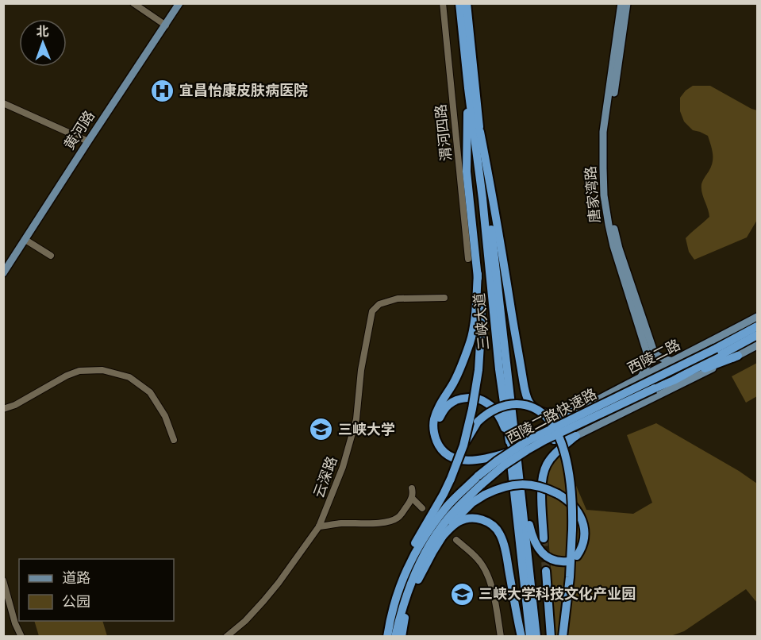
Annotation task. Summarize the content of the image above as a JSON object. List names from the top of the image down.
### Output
{
  "streets": {
    "highway": ["三峡大道", "西陵二路快速路"],
    "main road": ["黄河路", "唐家湾路", "西陵二路"],
    "street": ["渭河四路", "云深路"]
  },
  "crossings": [
    ["唐家湾路", "西陵二路"]
  ],
  "places": {
    "hospital": ["宜昌怡康皮肤病医院"],
    "school or university": ["三峡大学", "三峡大学科技文化产业园"]
  },
  "legend": ["道路", "公园"],
  "north": "top"
}
